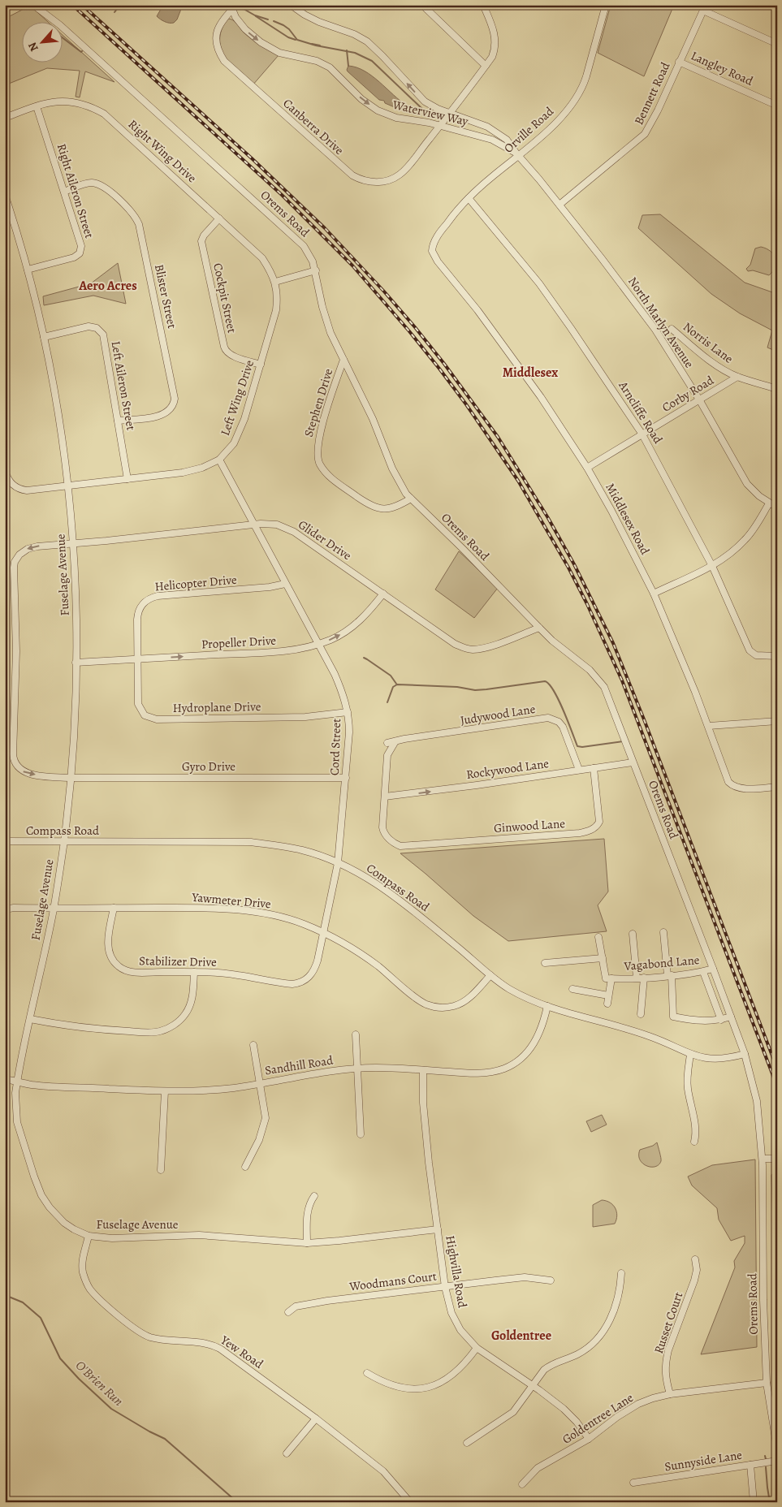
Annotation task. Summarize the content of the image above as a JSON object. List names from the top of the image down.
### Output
{
  "streets": {
    "street": [
      "Langley Road",
      "Bennett Road",
      "Waterview Way",
      "Canberra Drive",
      "Orville Road",
      "Right Wing Drive",
      "Right Aileron Street",
      "Orems Road",
      "Blister Street",
      "Cockpit Street",
      "North Marlyn Avenue",
      "Norris Lane",
      "Left Aileron Street",
      "Corby Road",
      "Left Wing Drive",
      "Stephen Drive",
      "Arncliffe Road",
      "Middlesex Road",
      "Glider Drive",
      "Fuselage Avenue",
      "Helicopter Drive",
      "Propeller Drive",
      "Hydroplane Drive",
      "Judywood Lane",
      "Cord Street",
      "Gyro Drive",
      "Rockywood Lane",
      "Ginwood Lane",
      "Compass Road",
      "Yawmeter Drive",
      "Stabilizer Drive",
      "Vagabond Lane",
      "Sandhill Road",
      "Highvilla Road",
      "Woodmans Court",
      "Russet Court",
      "Yew Road",
      "Goldentree Lane",
      "Sunnyside Lane"
    ]
  },
  "crossings": [
    ["Langley Road", "Bennett Road"],
    ["Bennett Road", "North Marlyn Avenue"],
    ["Waterview Way", "Canberra Drive"],
    ["Waterview Way", "North Marlyn Avenue"],
    ["Orville Road", "North Marlyn Avenue"],
    ["Orville Road", "Arncliffe Road"],
    ["Orville Road", "Middlesex Road"],
    ["Right Wing Drive", "Right Aileron Street"],
    ["Right Wing Drive", "Cockpit Street"],
    ["Right Wing Drive", "Left Wing Drive"],
    ["Right Aileron Street", "Blister Street"],
    ["Right Aileron Street", "Fuselage Avenue"],
    ["Orems Road", "Stephen Drive"],
    ["Orems Road", "Glider Drive"],
    ["Orems Road", "Rockywood Lane"],
    ["Orems Road", "Compass Road"],
    ["Orems Road", "Vagabond Lane"],
    ["Orems Road", "Goldentree Lane"],
    ["Blister Street", "Left Aileron Street"],
    ["Cockpit Street", "Left Wing Drive"],
    ["North Marlyn Avenue", "Corby Road"],
    ["Norris Lane", "Corby Road"],
    ["Left Aileron Street", "Left Wing Drive"],
    ["Left Aileron Street", "Fuselage Avenue"],
    ["Corby Road", "Arncliffe Road"],
    ["Corby Road", "Middlesex Road"],
    ["Left Wing Drive", "Fuselage Avenue"],
    ["Left Wing Drive", "Cord Street"],
    ["Glider Drive", "Fuselage Avenue"],
    ["Glider Drive", "Propeller Drive"],
    ["Glider Drive", "Cord Street"],
    ["Glider Drive", "Gyro Drive"],
    ["Fuselage Avenue", "Propeller Drive"],
    ["Fuselage Avenue", "Gyro Drive"],
    ["Fuselage Avenue", "Compass Road"],
    ["Fuselage Avenue", "Yawmeter Drive"],
    ["Fuselage Avenue", "Sandhill Road"],
    ["Fuselage Avenue", "Highvilla Road"],
    ["Fuselage Avenue", "Yew Road"],
    ["Helicopter Drive", "Propeller Drive"],
    ["Helicopter Drive", "Hydroplane Drive"],
    ["Helicopter Drive", "Cord Street"],
    ["Propeller Drive", "Hydroplane Drive"],
    ["Propeller Drive", "Cord Street"],
    ["Hydroplane Drive", "Cord Street"],
    ["Judywood Lane", "Rockywood Lane"],
    ["Cord Street", "Gyro Drive"],
    ["Cord Street", "Compass Road"],
    ["Cord Street", "Yawmeter Drive"],
    ["Cord Street", "Stabilizer Drive"],
    ["Rockywood Lane", "Ginwood Lane"],
    ["Compass Road", "Yawmeter Drive"],
    ["Compass Road", "Sandhill Road"],
    ["Yawmeter Drive", "Stabilizer Drive"],
    ["Sandhill Road", "Highvilla Road"],
    ["Highvilla Road", "Woodmans Court"],
    ["Highvilla Road", "Goldentree Lane"],
    ["Russet Court", "Goldentree Lane"]
  ],
  "one_way": ["Propeller Drive", "Rockywood Lane"],
  "districts": ["Aero Acres", "Middlesex", "Goldentree"],
  "water": ["O'Brien Run"],
  "north": "bottom left"
}
